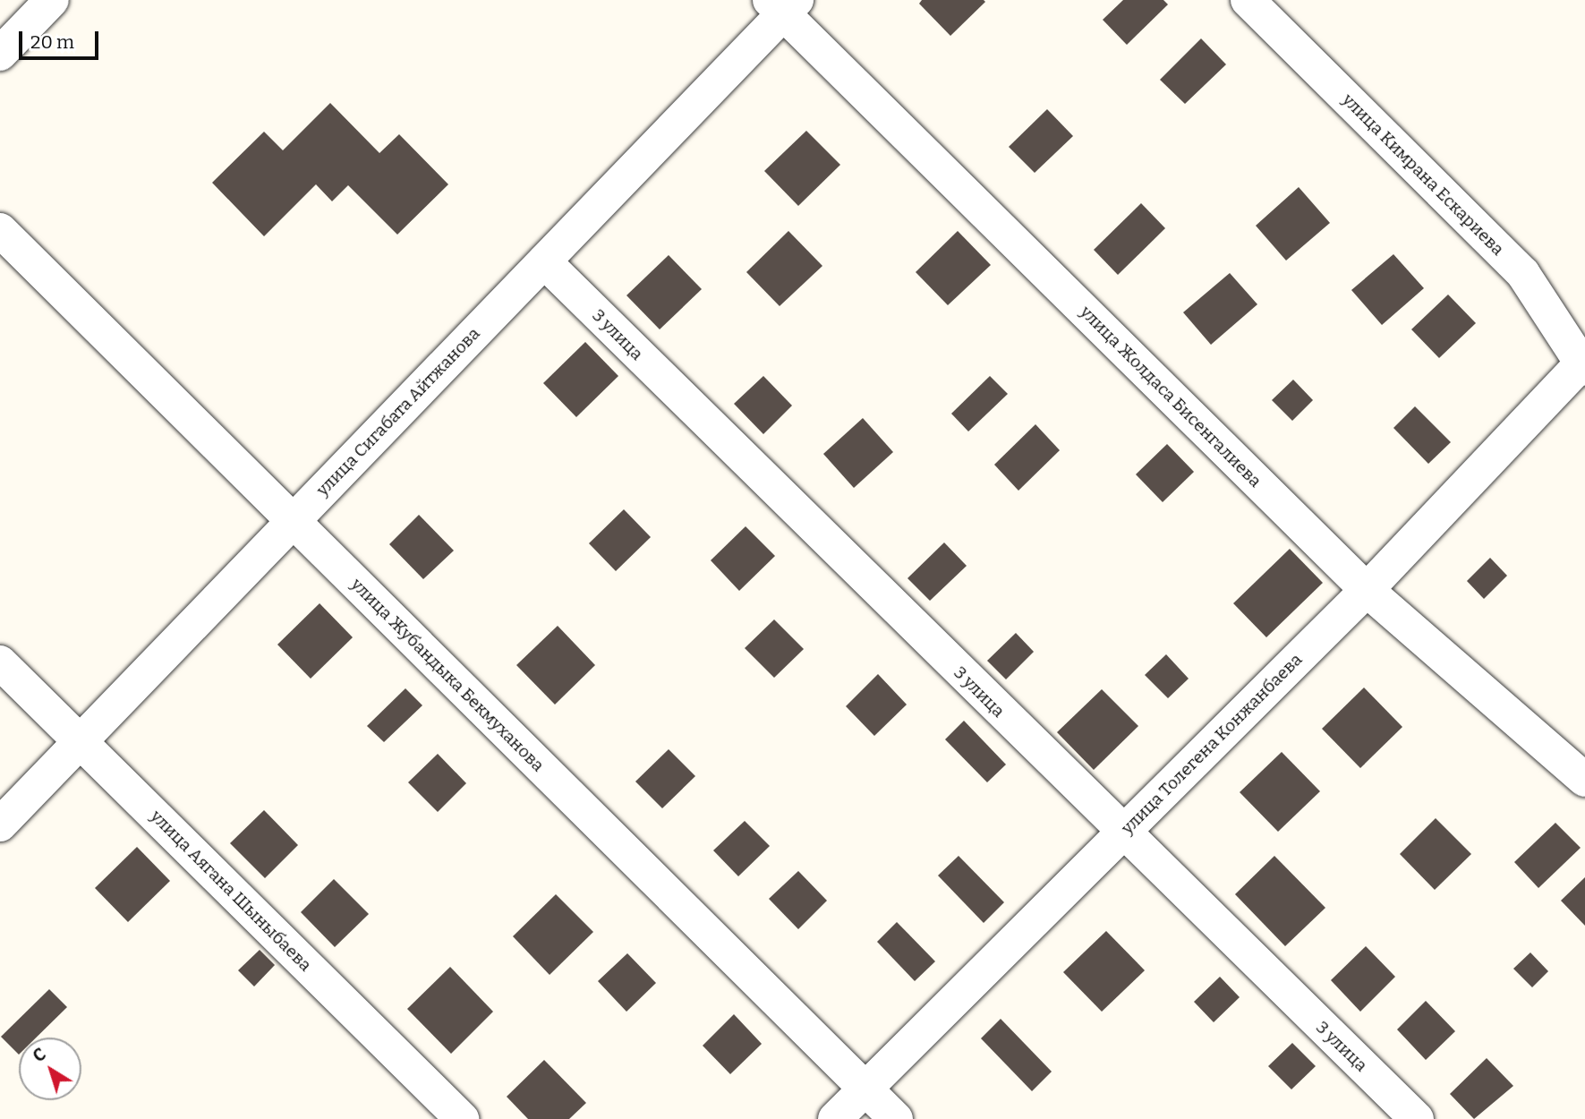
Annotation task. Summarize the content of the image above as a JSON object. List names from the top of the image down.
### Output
{
  "streets": {
    "street": [
      "улица Кимрана Ескариева",
      "3 улица",
      "улица Жолдаса Бисенгалиева",
      "улица Сигабата Айтжанова",
      "улица Жубандыка Бекмуханова",
      "улица Толегена Конжанбаева",
      "улица Аягана Шыныбаева"
    ]
  },
  "crossings": [
    ["улица Кимрана Ескариева", "улица Толегена Конжанбаева"],
    ["3 улица", "улица Сигабата Айтжанова"],
    ["3 улица", "улица Толегена Конжанбаева"],
    ["улица Жолдаса Бисенгалиева", "улица Сигабата Айтжанова"],
    ["улица Жолдаса Бисенгалиева", "улица Толегена Конжанбаева"],
    ["улица Сигабата Айтжанова", "улица Жубандыка Бекмуханова"],
    ["улица Сигабата Айтжанова", "улица Аягана Шыныбаева"],
    ["улица Жубандыка Бекмуханова", "улица Толегена Конжанбаева"]
  ],
  "scale_bar": "20 m",
  "north": "top left"
}
